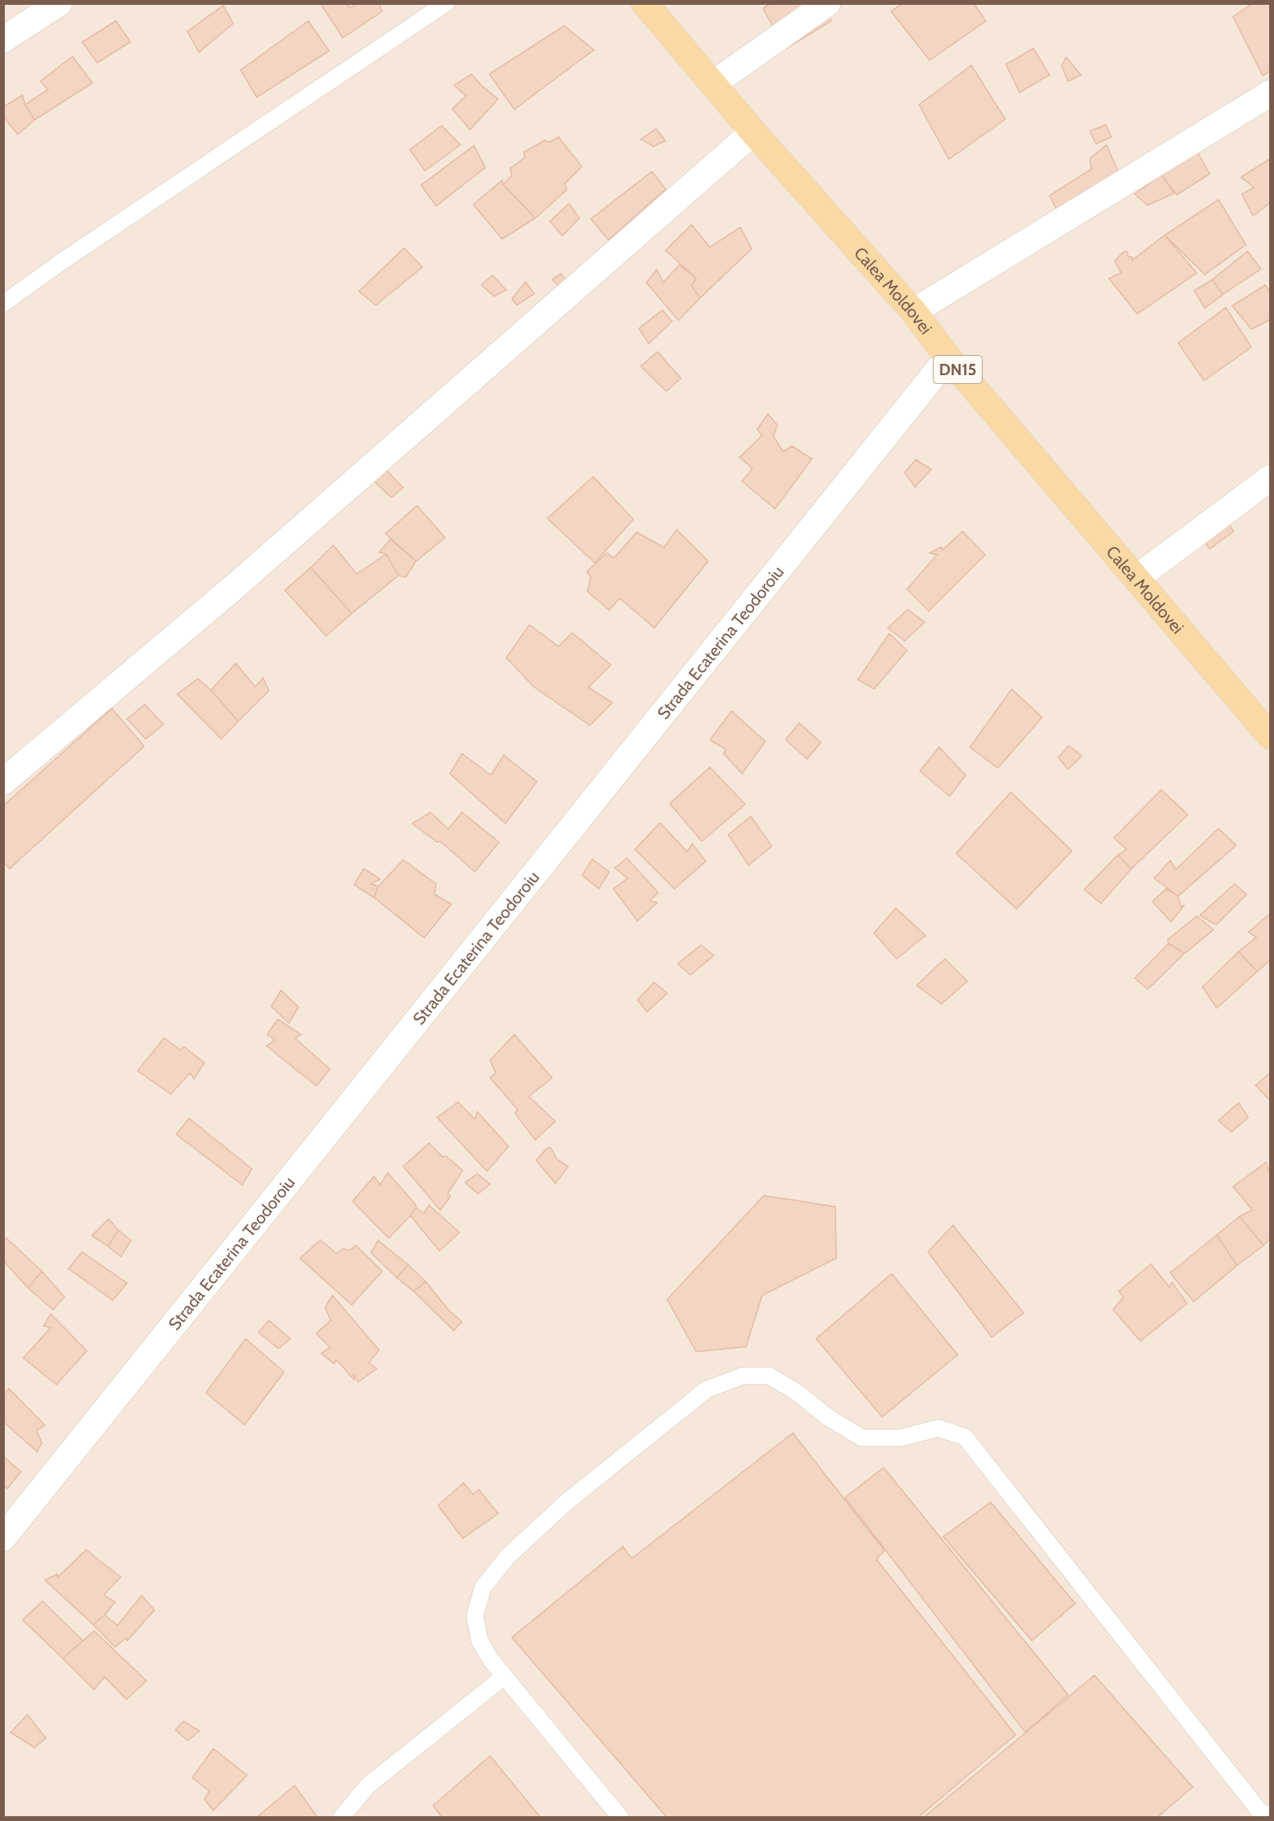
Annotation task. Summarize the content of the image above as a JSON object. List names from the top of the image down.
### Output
{
  "streets": {
    "main road": ["Calea Moldovei", "DN15"],
    "street": ["Strada Ecaterina Teodoroiu"]
  },
  "crossings": [
    ["Calea Moldovei", "Strada Ecaterina Teodoroiu"]
  ]
}
